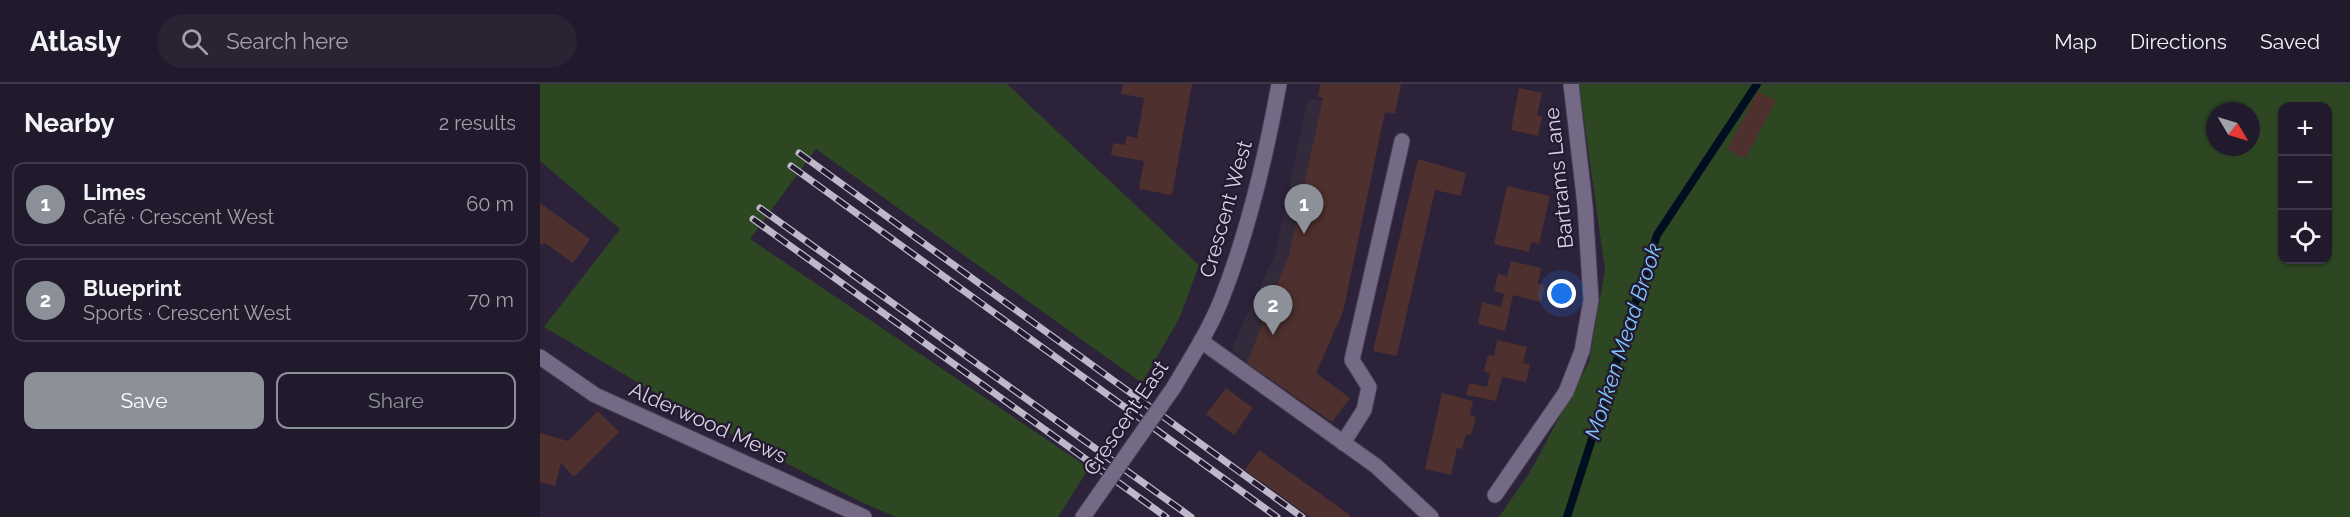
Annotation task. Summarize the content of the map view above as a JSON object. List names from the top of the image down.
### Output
{
  "streets": {
    "street": [
      "Bartrams Lane",
      "Crescent West",
      "Crescent East",
      "Alderwood Mews"
    ]
  },
  "crossings": [
    ["Crescent West", "Crescent East"]
  ],
  "water": ["Monken Mead Brook"],
  "north": "bottom right",
  "page": {
    "header": "Atlasly",
    "search": "Search here",
    "nav": ["Map", "Directions", "Saved"],
    "heading": ["Nearby", "2 results"],
    "map_buttons": ["+", "−"],
    "list": [
      {
        "mark": "1",
        "name": "Limes",
        "note": "Café · Crescent West",
        "value": "60 m"
      },
      {
        "mark": "2",
        "name": "Blueprint",
        "note": "Sports · Crescent West",
        "value": "70 m"
      }
    ],
    "pins": ["1", "2"],
    "buttons": ["Save", "Share"]
  }
}
